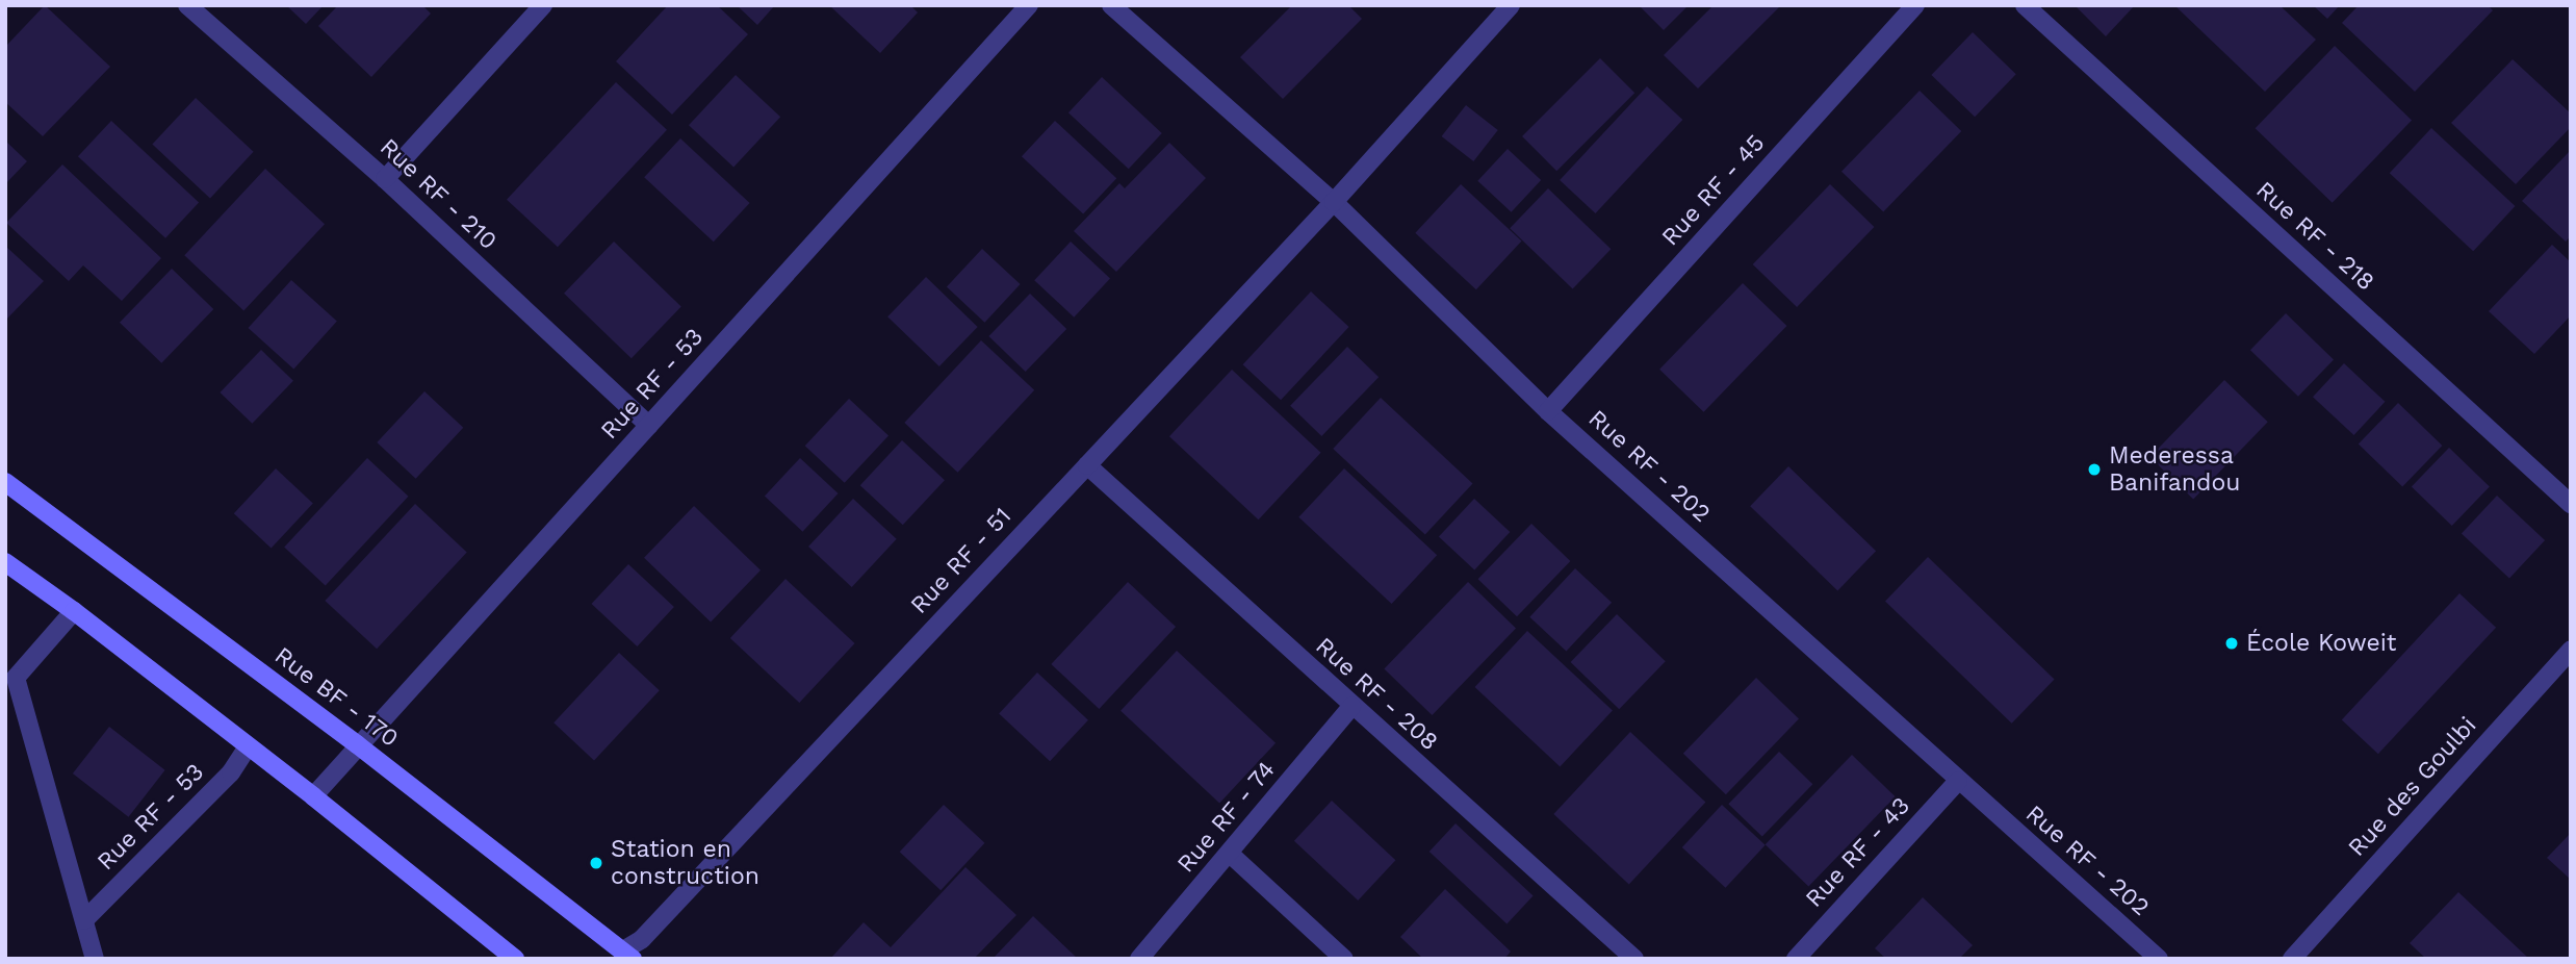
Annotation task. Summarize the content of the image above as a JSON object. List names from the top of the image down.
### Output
{
  "streets": {
    "main road": ["Rue BF - 170"],
    "street": [
      "Rue RF - 45",
      "Rue RF - 210",
      "Rue RF - 218",
      "Rue RF - 53",
      "Rue RF - 202",
      "Rue RF - 51",
      "Rue RF - 208",
      "Rue des Goulbi",
      "Rue RF - 74",
      "Rue RF - 43"
    ]
  },
  "crossings": [
    ["Rue RF - 45", "Rue RF - 202"],
    ["Rue RF - 210", "Rue RF - 53"],
    ["Rue RF - 53", "Rue BF - 170"],
    ["Rue RF - 202", "Rue RF - 51"],
    ["Rue RF - 202", "Rue RF - 43"],
    ["Rue RF - 51", "Rue RF - 208"],
    ["Rue RF - 51", "Rue BF - 170"],
    ["Rue RF - 208", "Rue RF - 74"]
  ],
  "places": ["Mederessa Banifandou", "École Koweit", "Station en construction"]
}
